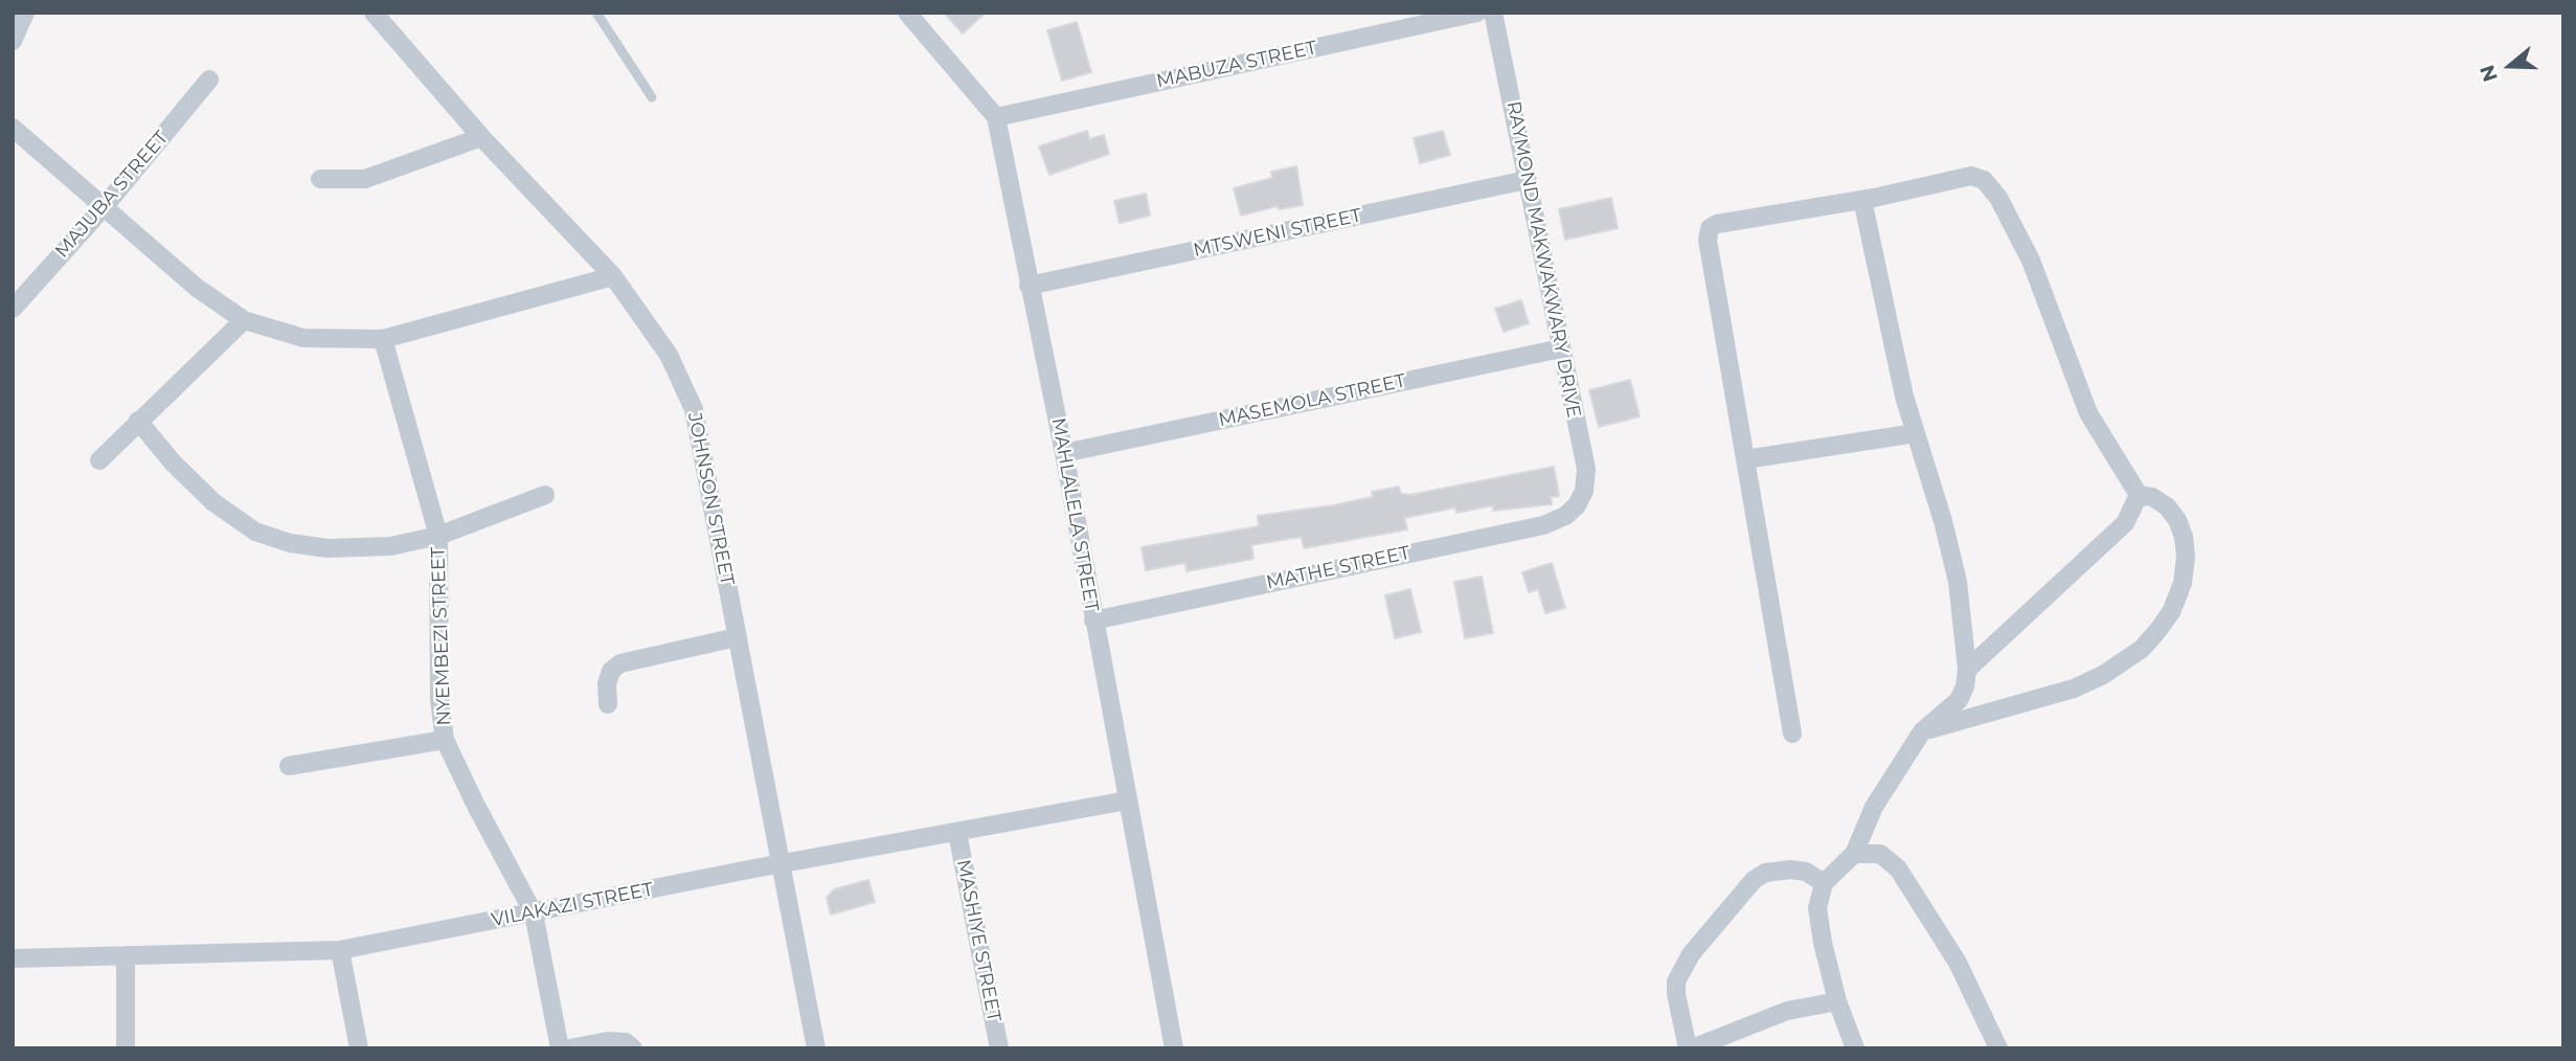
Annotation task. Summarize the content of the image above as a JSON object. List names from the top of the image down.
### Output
{
  "streets": {
    "street": [
      "MABUZA STREET",
      "MAJUBA STREET",
      "MTSWENI STREET",
      "RAYMOND MAKWAKWARY DRIVE",
      "MASEMOLA STREET",
      "JOHNSON STREET",
      "MAHLALELA STREET",
      "MATHE STREET",
      "NYEMBEZI STREET",
      "VILAKAZI STREET",
      "MASHIYE STREET"
    ]
  },
  "crossings": [
    ["MABUZA STREET", "MAHLALELA STREET"],
    ["MTSWENI STREET", "RAYMOND MAKWAKWARY DRIVE"],
    ["MTSWENI STREET", "MAHLALELA STREET"],
    ["RAYMOND MAKWAKWARY DRIVE", "MASEMOLA STREET"],
    ["RAYMOND MAKWAKWARY DRIVE", "MATHE STREET"],
    ["MASEMOLA STREET", "MAHLALELA STREET"],
    ["JOHNSON STREET", "VILAKAZI STREET"],
    ["MAHLALELA STREET", "MATHE STREET"],
    ["MAHLALELA STREET", "VILAKAZI STREET"],
    ["NYEMBEZI STREET", "VILAKAZI STREET"],
    ["VILAKAZI STREET", "MASHIYE STREET"]
  ],
  "north": "left"
}
